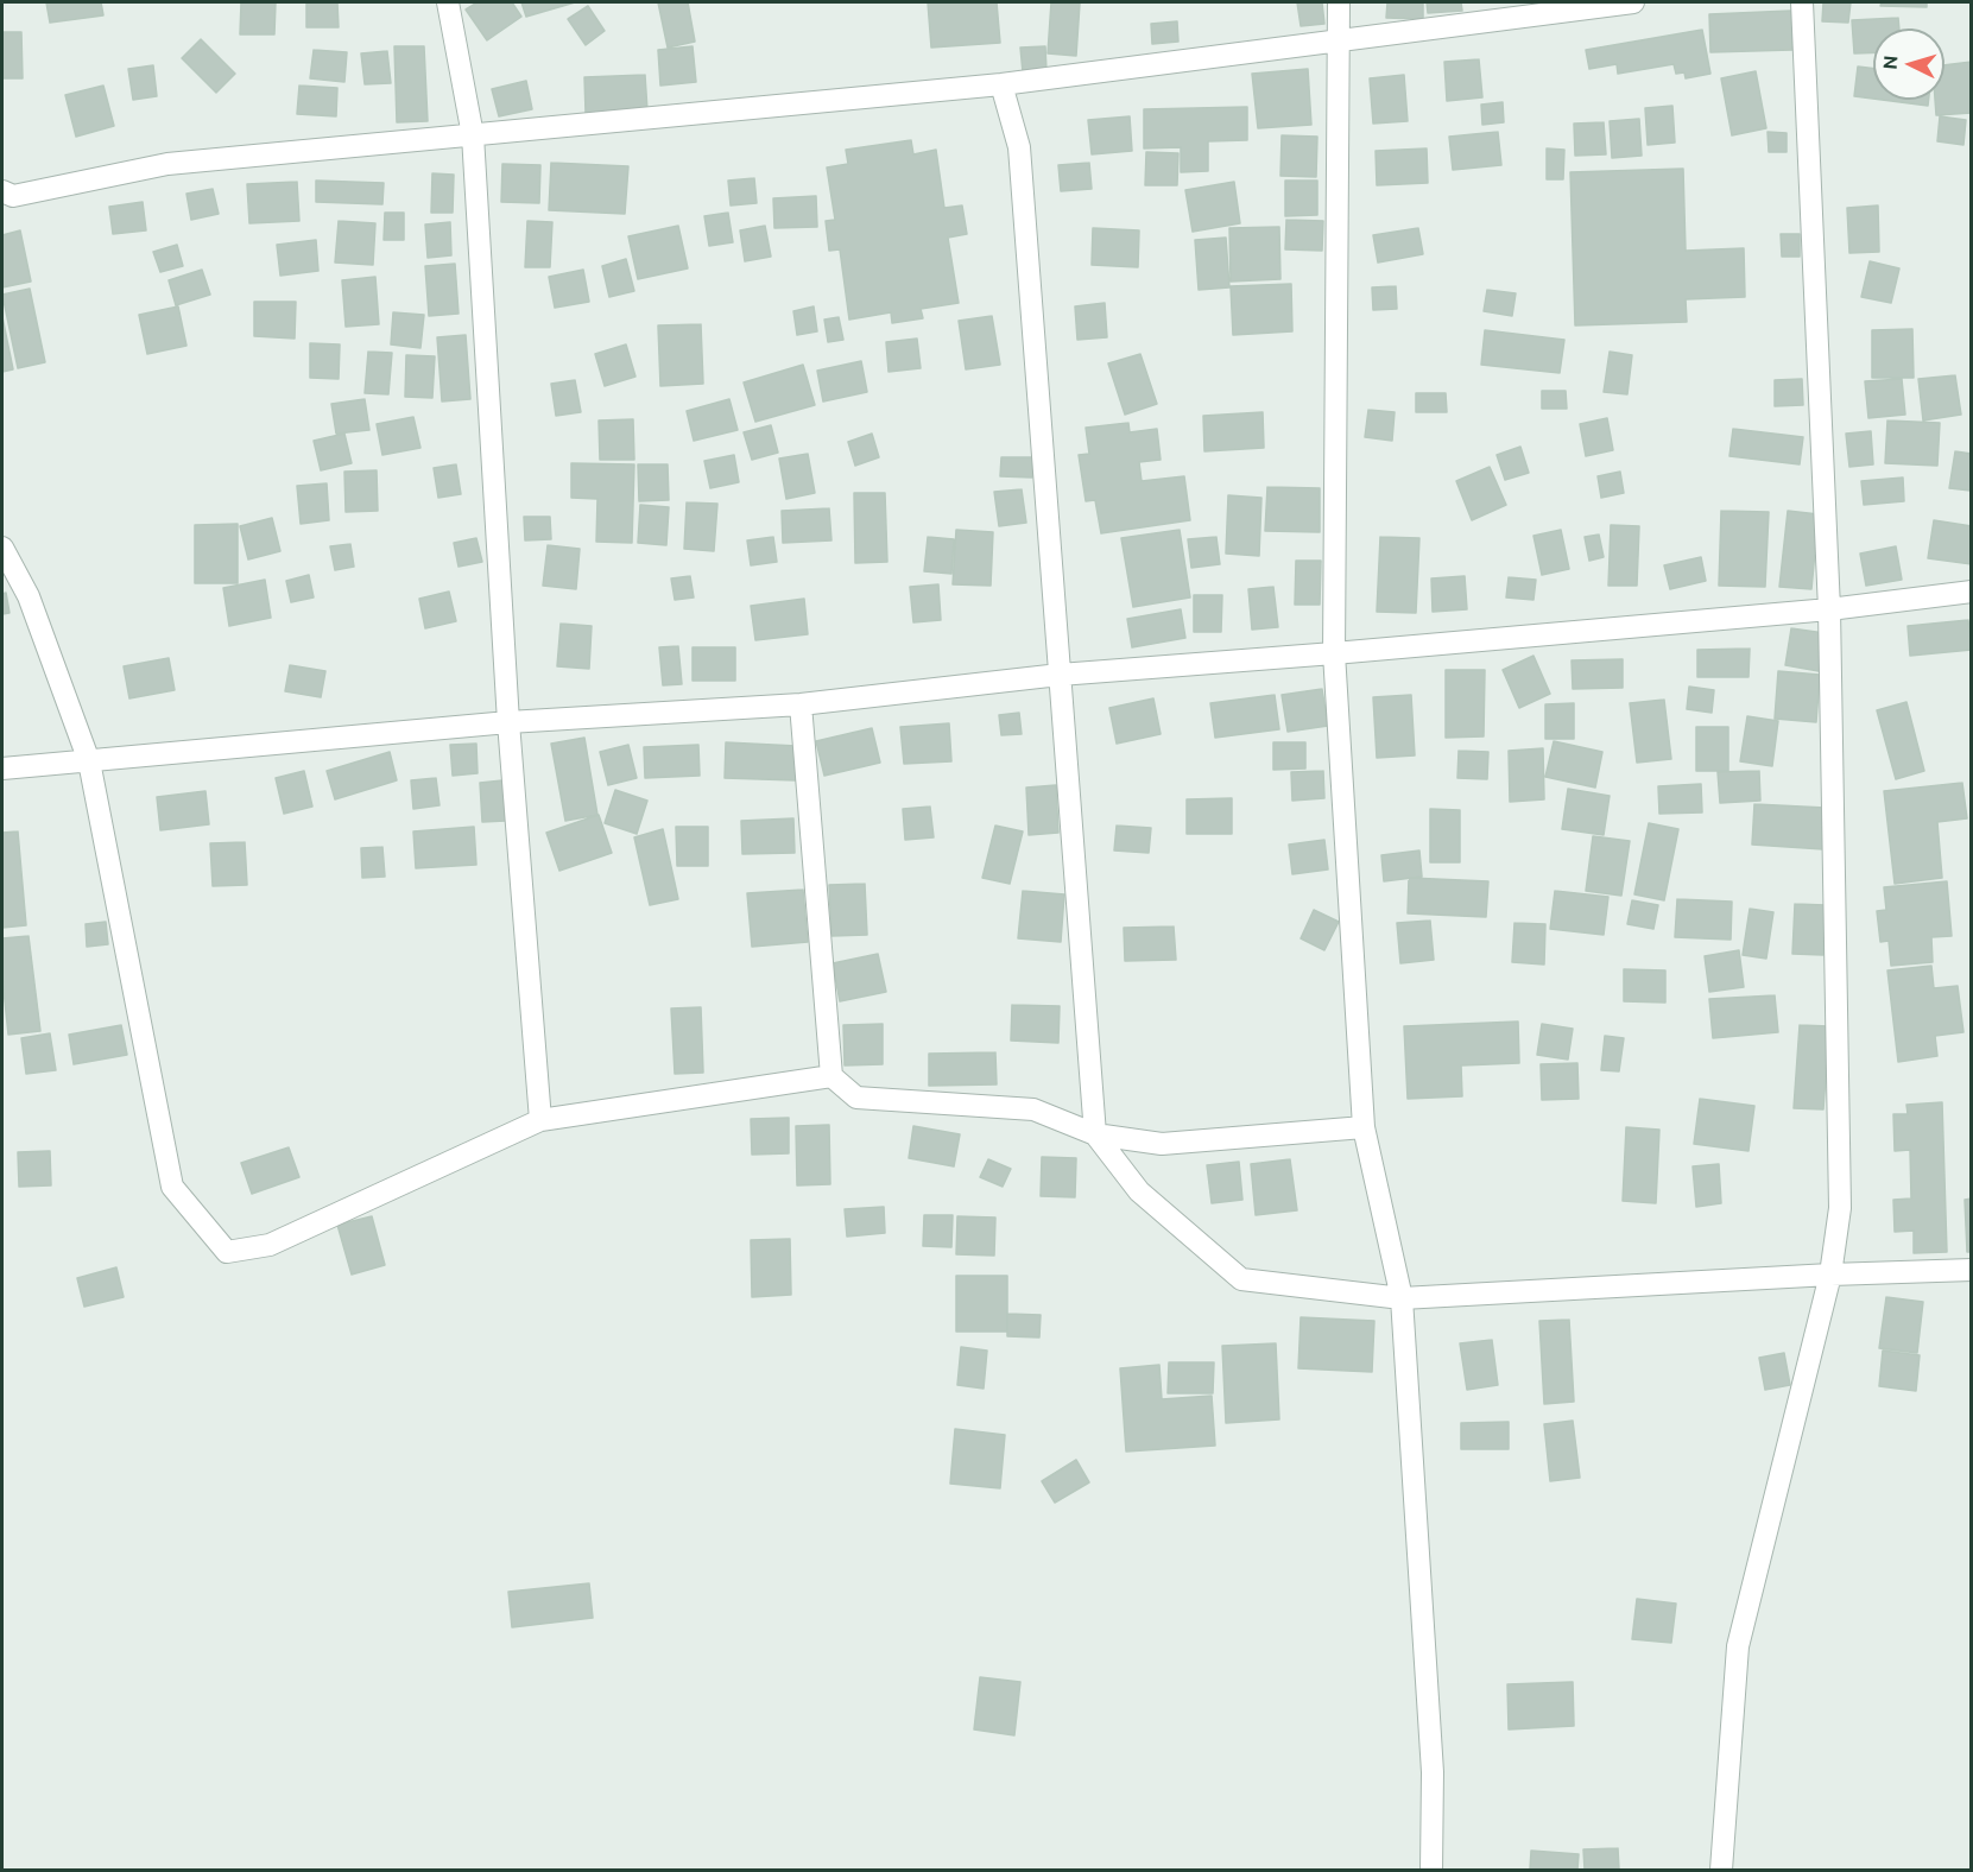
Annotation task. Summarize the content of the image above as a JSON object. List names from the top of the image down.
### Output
{
  "north": "left"
}
